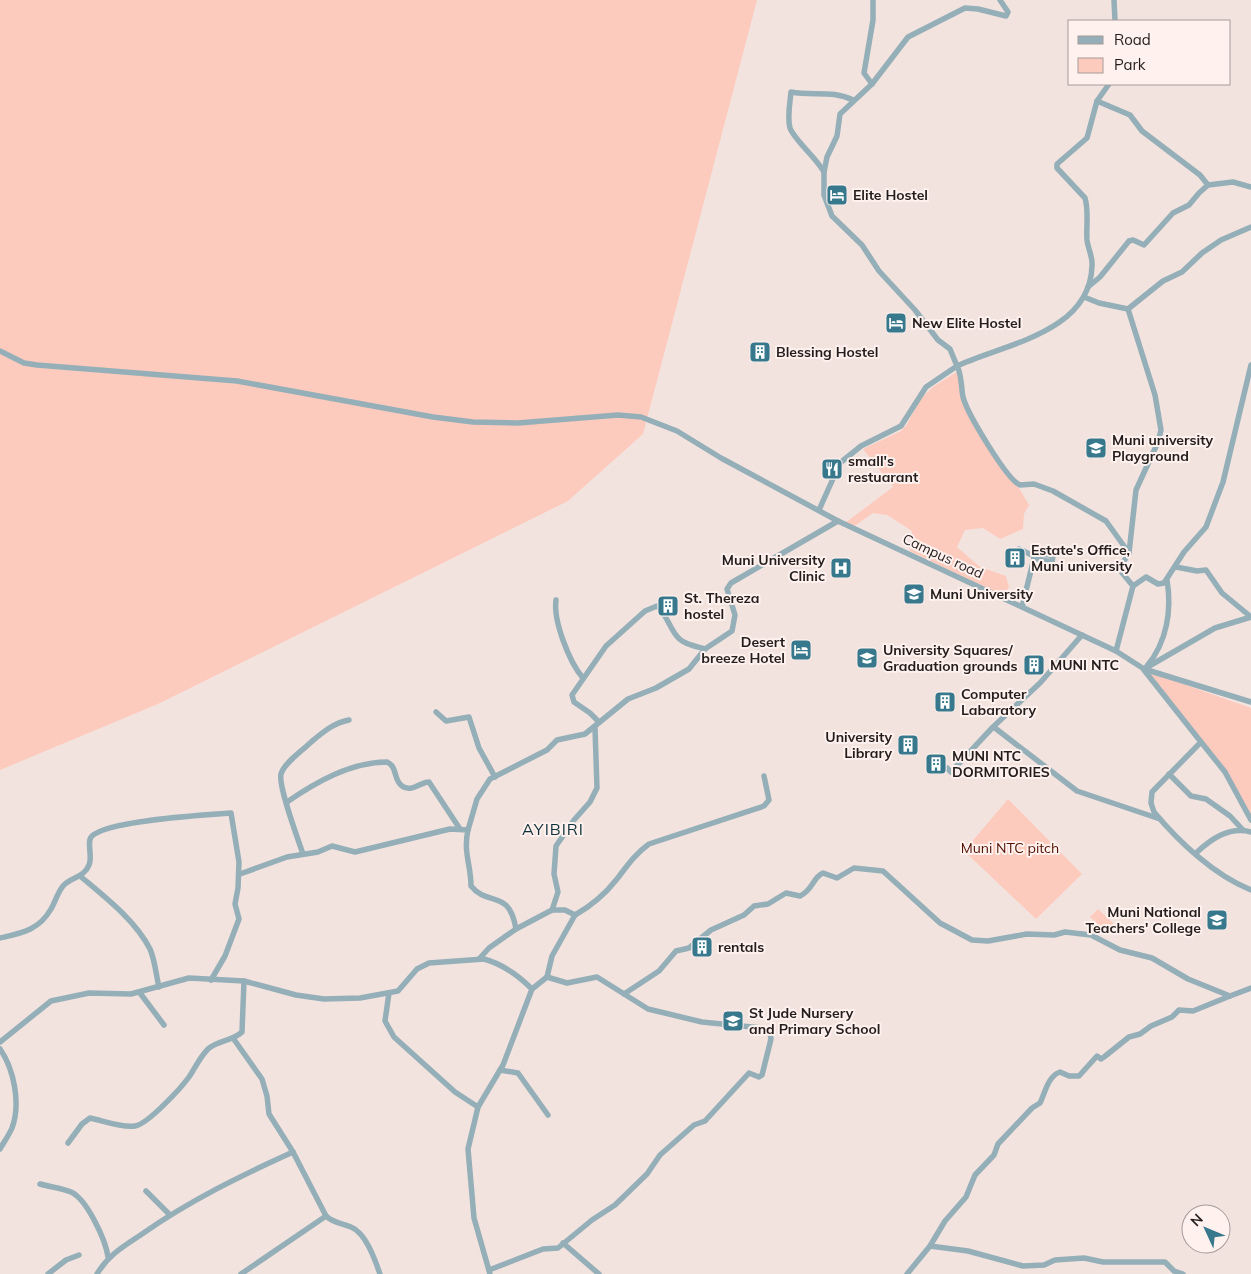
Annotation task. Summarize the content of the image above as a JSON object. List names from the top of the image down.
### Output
{
  "streets": {
    "street": ["Campus road"]
  },
  "districts": ["AYIBIRI"],
  "parks": ["Muni NTC pitch"],
  "places": {
    "hotel": ["Elite Hostel", "New Elite Hostel", "Desert breeze Hotel"],
    "building": [
      "Blessing Hostel",
      "Estate's Office, Muni university",
      "St. Thereza hostel",
      "MUNI NTC",
      "Computer Labaratory",
      "University Library",
      "MUNI NTC DORMITORIES",
      "rentals"
    ],
    "school or university": [
      "Muni university Playground",
      "Muni University",
      "University Squares/ Graduation grounds",
      "Muni National Teachers' College",
      "St Jude Nursery and Primary School"
    ],
    "restaurant": ["small's restuarant"],
    "hospital": ["Muni University Clinic"]
  },
  "legend": ["Road", "Park"],
  "north": "top left"
}
